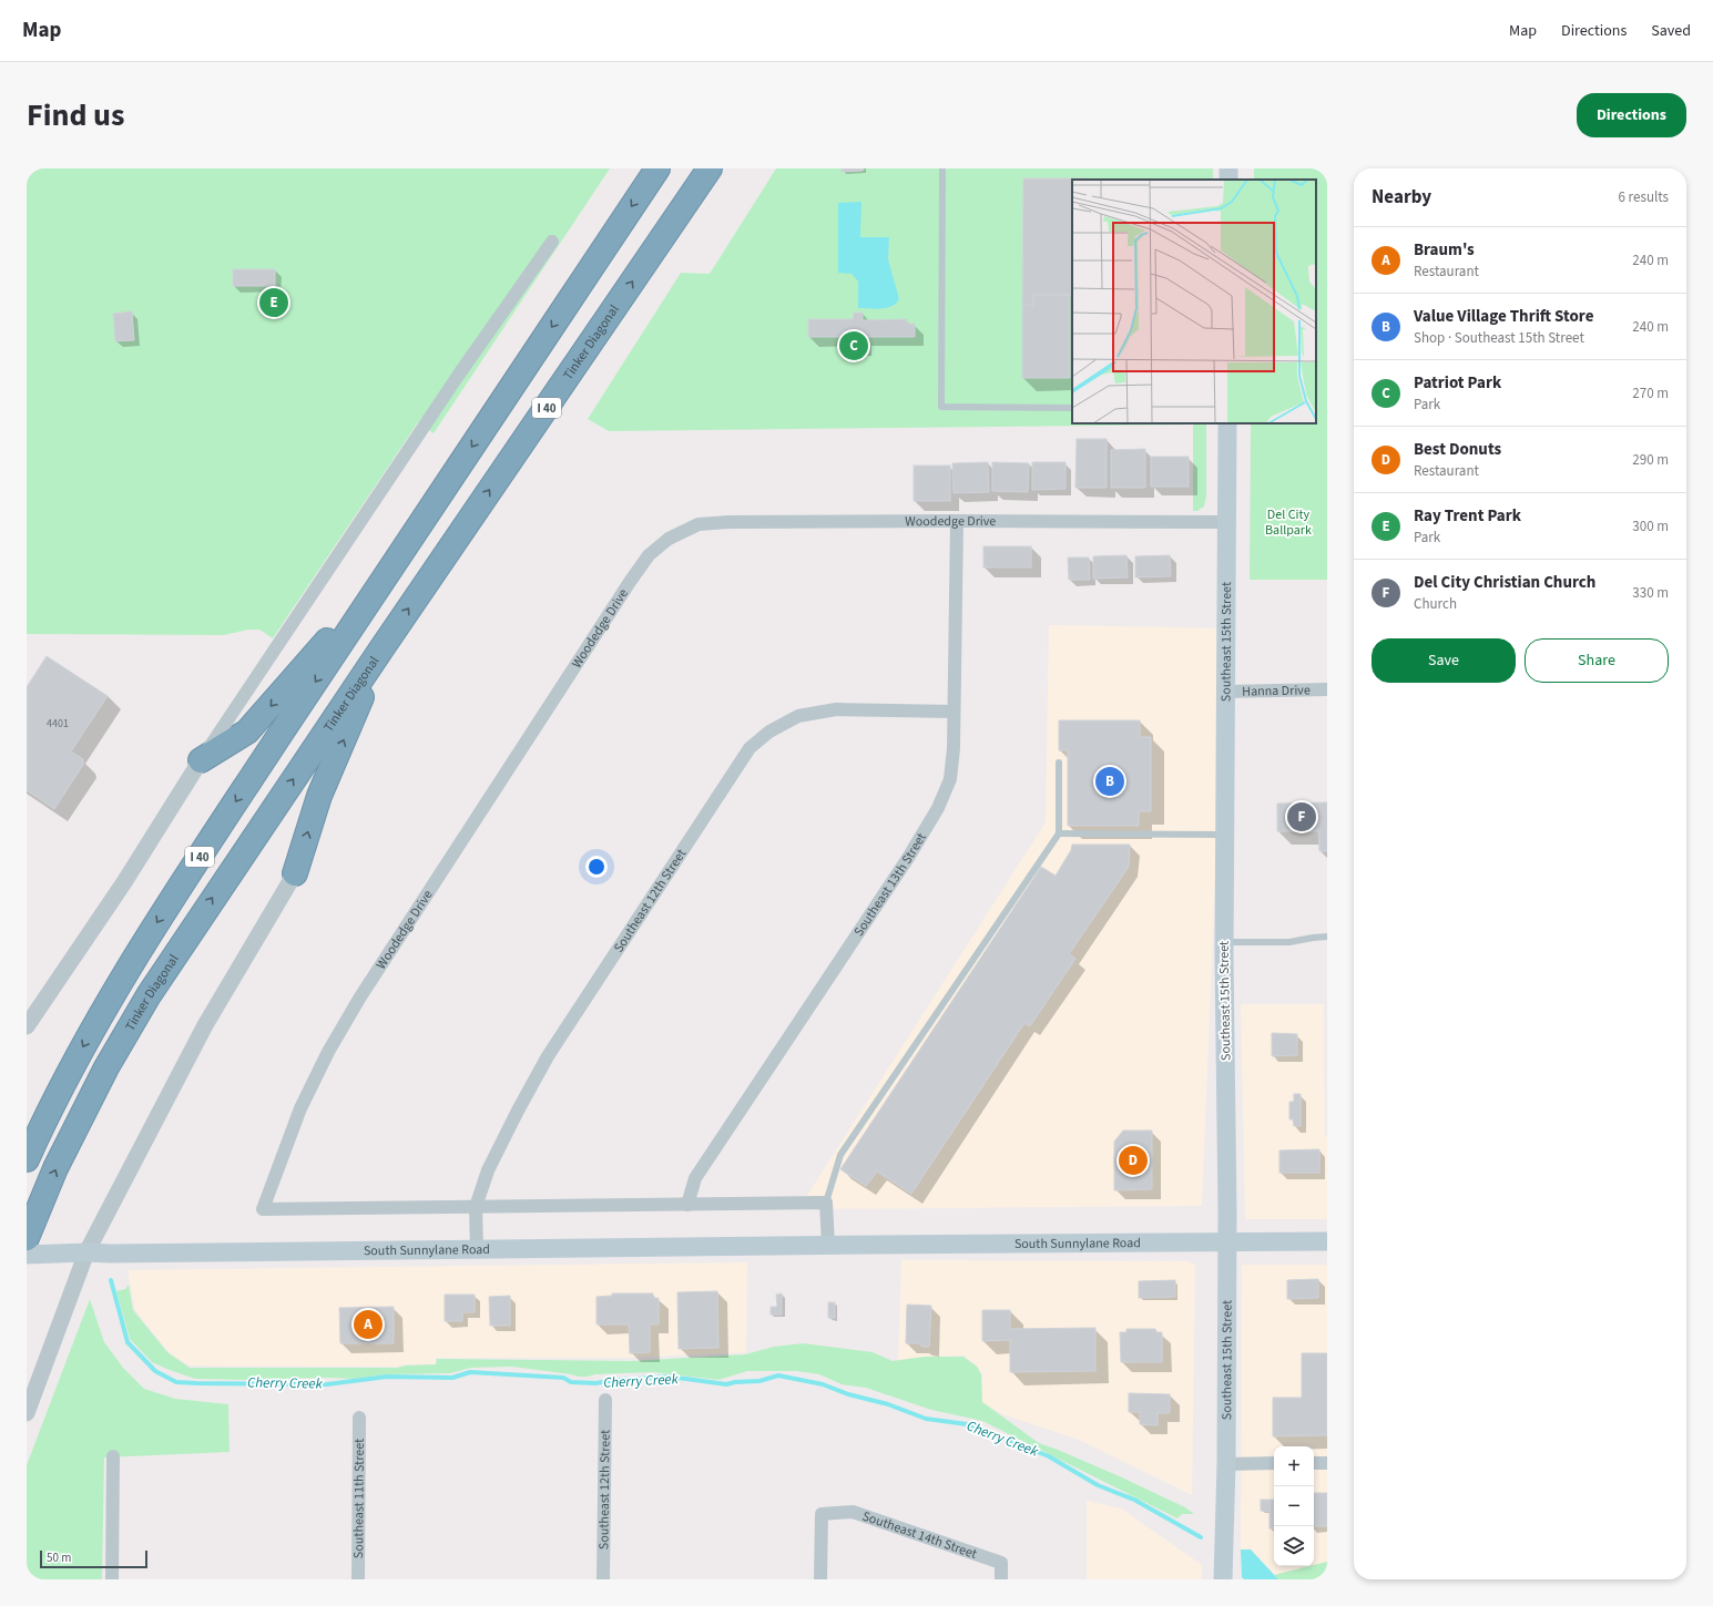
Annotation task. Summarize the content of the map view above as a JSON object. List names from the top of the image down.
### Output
{
  "streets": {
    "highway": ["Tinker Diagonal", "I 40"],
    "main road": ["Southeast 15th Street", "South Sunnylane Road"],
    "street": [
      "Woodedge Drive",
      "Hanna Drive",
      "Southeast 13th Street",
      "Southeast 12th Street",
      "Southeast 11th Street",
      "Southeast 14th Street"
    ]
  },
  "crossings": [
    ["Woodedge Drive", "Southeast 15th Street"],
    ["Woodedge Drive", "Southeast 13th Street"],
    ["Woodedge Drive", "Southeast 12th Street"],
    ["Southeast 15th Street", "Hanna Drive"],
    ["Southeast 15th Street", "South Sunnylane Road"],
    ["Southeast 13th Street", "Southeast 12th Street"],
    ["Southeast 12th Street", "South Sunnylane Road"]
  ],
  "water": ["Cherry Creek"],
  "parks": ["Del City Ballpark"],
  "house_numbers": ["4401"],
  "scale_bar": "50 m",
  "page": {
    "header": "Map",
    "nav": ["Map", "Directions", "Saved"],
    "title": "Find us",
    "buttons": [
      "Directions",
      ["Save", "Share"]
    ],
    "heading": ["Nearby", "6 results"],
    "list": [
      {
        "mark": "A",
        "name": "Braum's",
        "note": "Restaurant",
        "value": "240 m"
      },
      {
        "mark": "B",
        "name": "Value Village Thrift Store",
        "note": "Shop · Southeast 15th Street",
        "value": "240 m"
      },
      {
        "mark": "C",
        "name": "Patriot Park",
        "note": "Park",
        "value": "270 m"
      },
      {
        "mark": "D",
        "name": "Best Donuts",
        "note": "Restaurant",
        "value": "290 m"
      },
      {
        "mark": "E",
        "name": "Ray Trent Park",
        "note": "Park",
        "value": "300 m"
      },
      {
        "mark": "F",
        "name": "Del City Christian Church",
        "note": "Church",
        "value": "330 m"
      }
    ],
    "pins": [
      "E",
      "C",
      "B",
      "F",
      "D",
      "A"
    ],
    "map_buttons": ["+", "−"],
    "scale": "50 m"
  }
}
